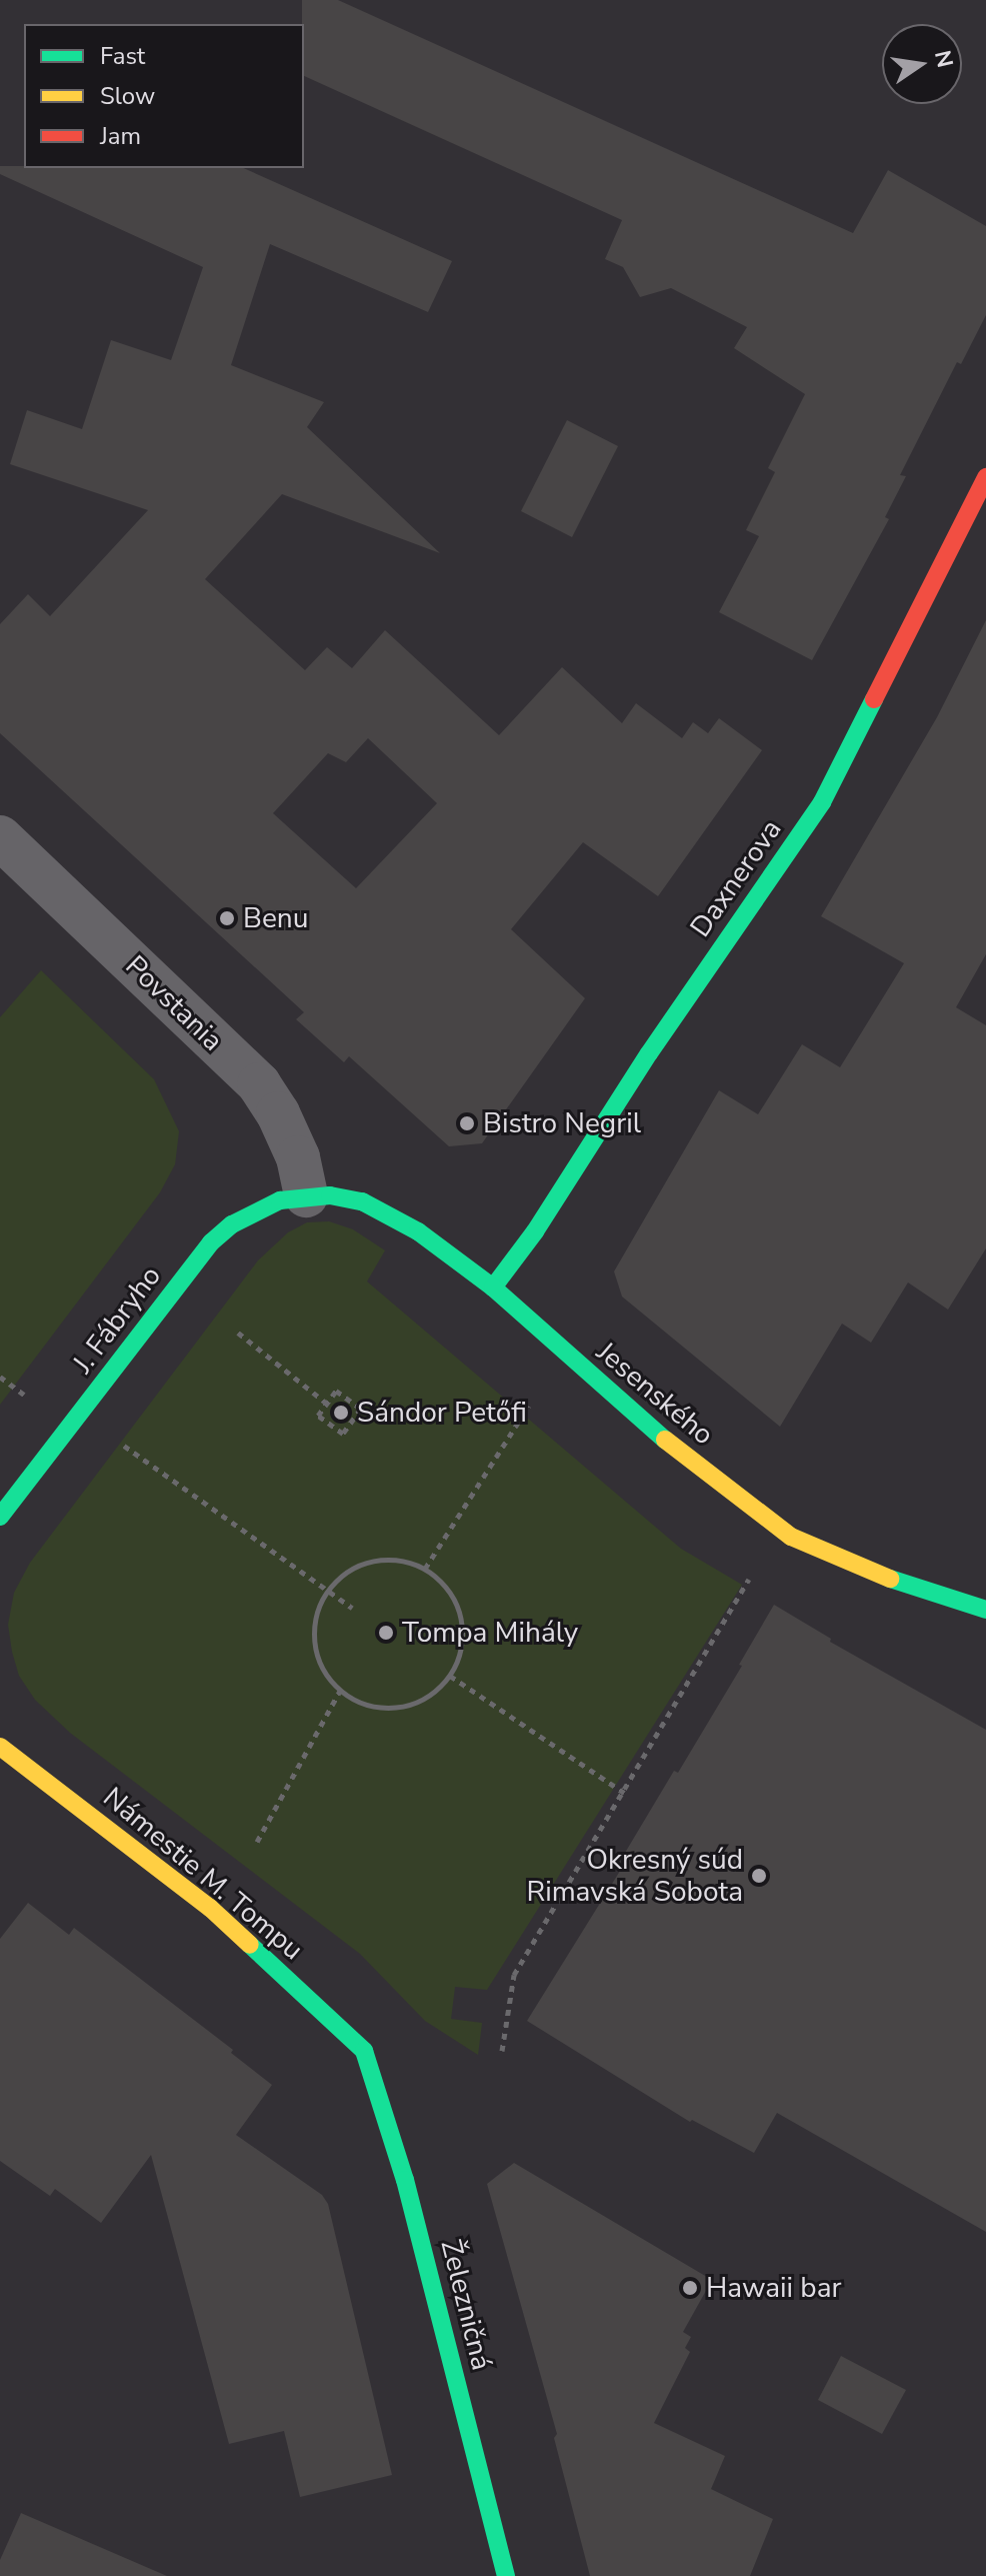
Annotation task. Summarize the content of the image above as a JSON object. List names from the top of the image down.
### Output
{
  "streets": {
    "street": [
      "Daxnerova",
      "Povstania",
      "J. Fábryho",
      "Jesenského",
      "Námestie M. Tompu",
      "Železničná"
    ]
  },
  "crossings": [
    ["Daxnerova", "Jesenského"],
    ["Povstania", "J. Fábryho"],
    ["Povstania", "Jesenského"],
    ["J. Fábryho", "Jesenského"],
    ["Námestie M. Tompu", "Železničná"]
  ],
  "places": [
    "Benu",
    "Bistro Negril",
    "Sándor Petőfi",
    "Tompa Mihály",
    "Okresný súd Rimavská Sobota",
    "Hawaii bar"
  ],
  "legend": ["Fast", "Slow", "Jam"],
  "north": "right"
}
